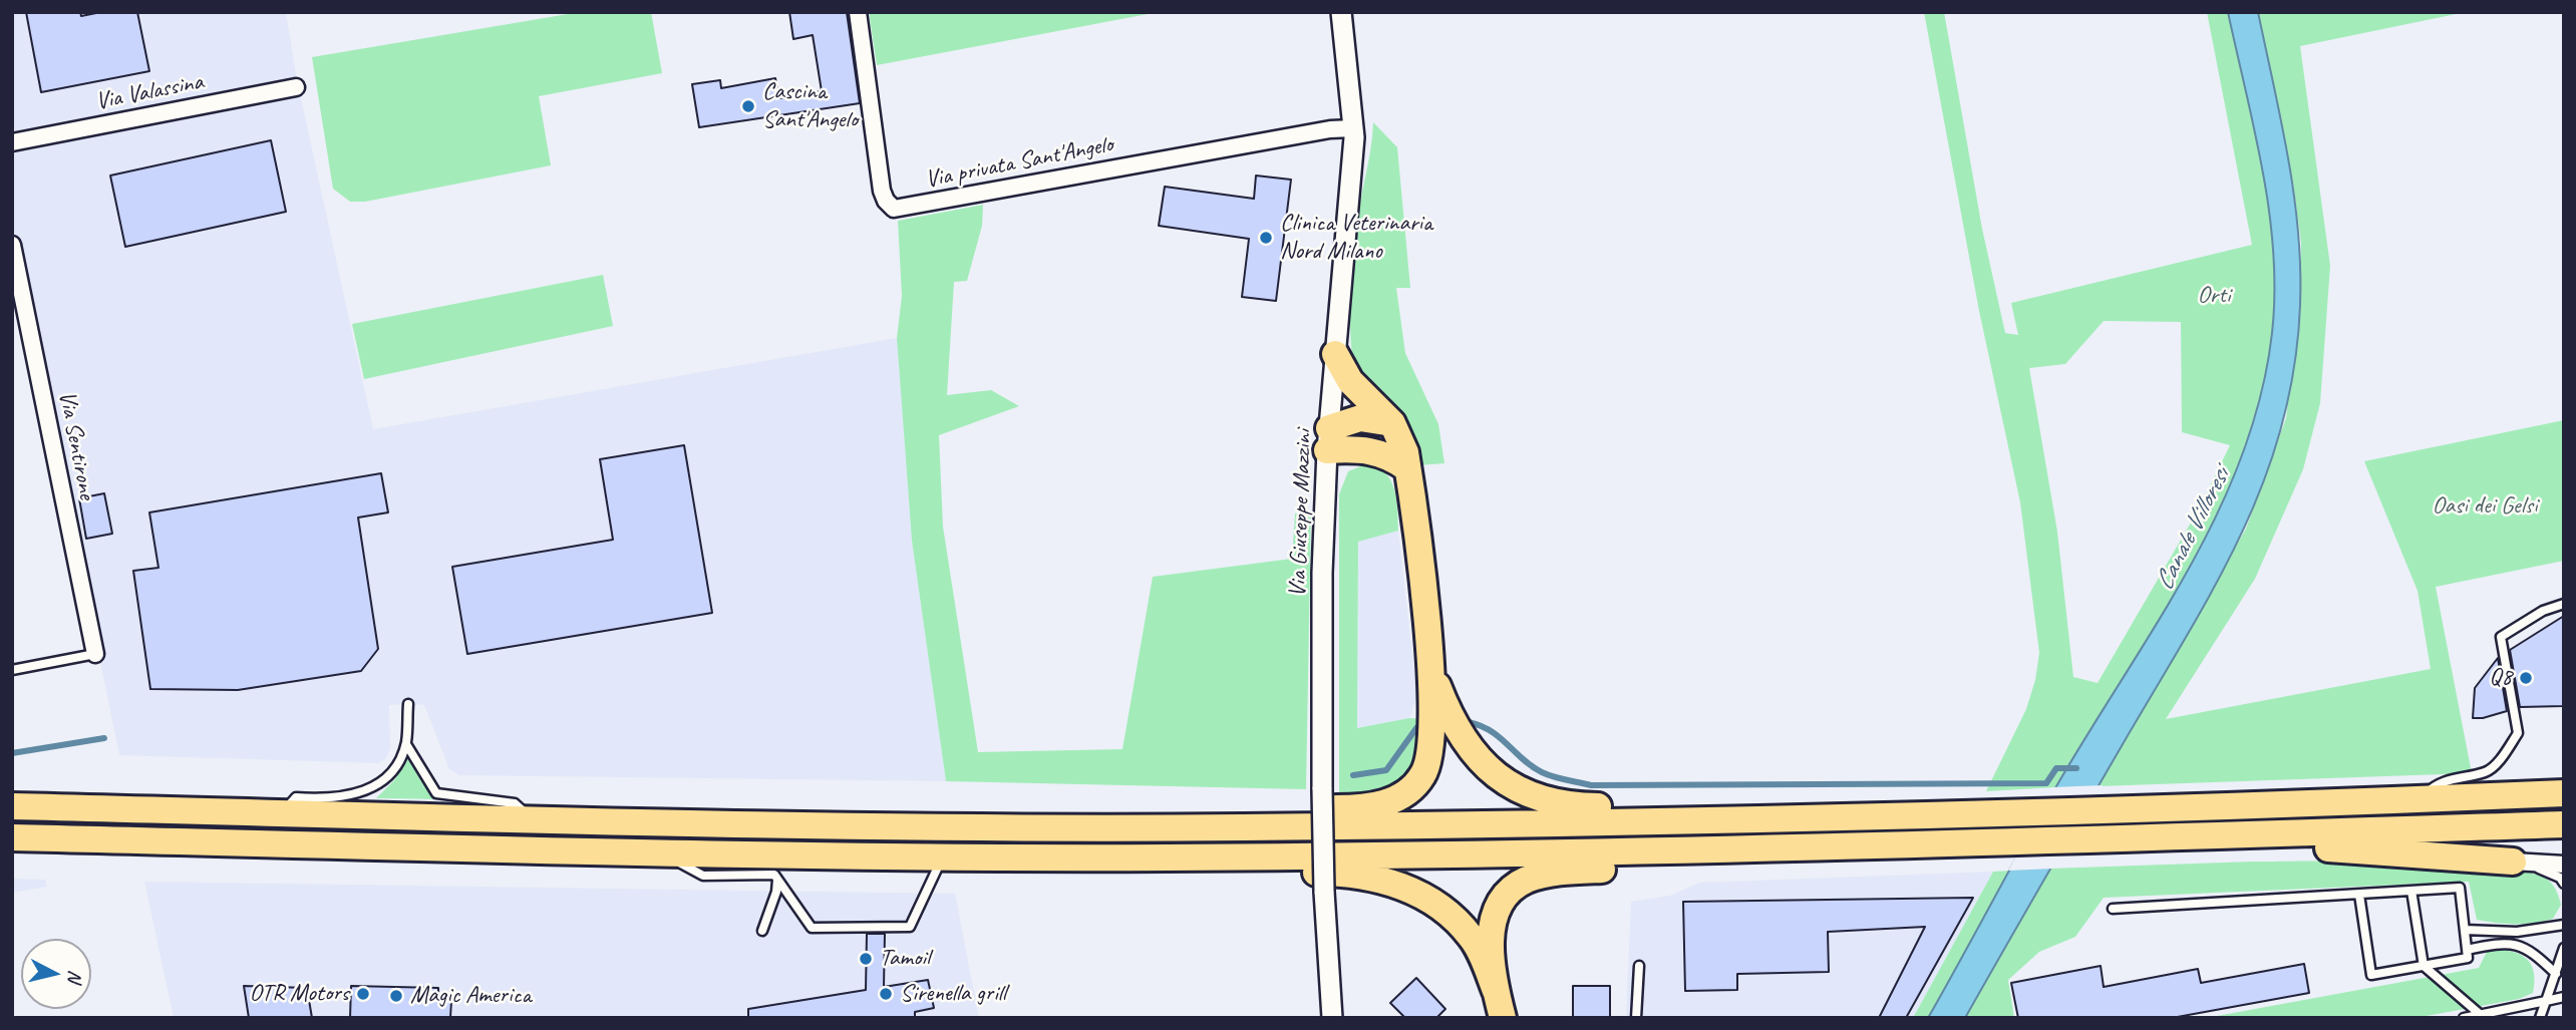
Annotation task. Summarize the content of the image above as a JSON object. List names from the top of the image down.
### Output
{
  "streets": {
    "street": [
      "Via Valassina",
      "Via privata Sant'Angelo",
      "Via Sentirone",
      "Via Giuseppe Mazzini"
    ]
  },
  "crossings": [
    ["Via privata Sant'Angelo", "Via Giuseppe Mazzini"]
  ],
  "water": ["Canale Villoresi"],
  "parks": ["Orti", "Oasi dei Gelsi"],
  "places": [
    "Cascina Sant'Angelo",
    "Clinica Veterinaria Nord Milano",
    "Q8",
    "Tamoil",
    "OTR Motors",
    "Sirenella grill",
    "Magic America"
  ],
  "north": "right"
}
